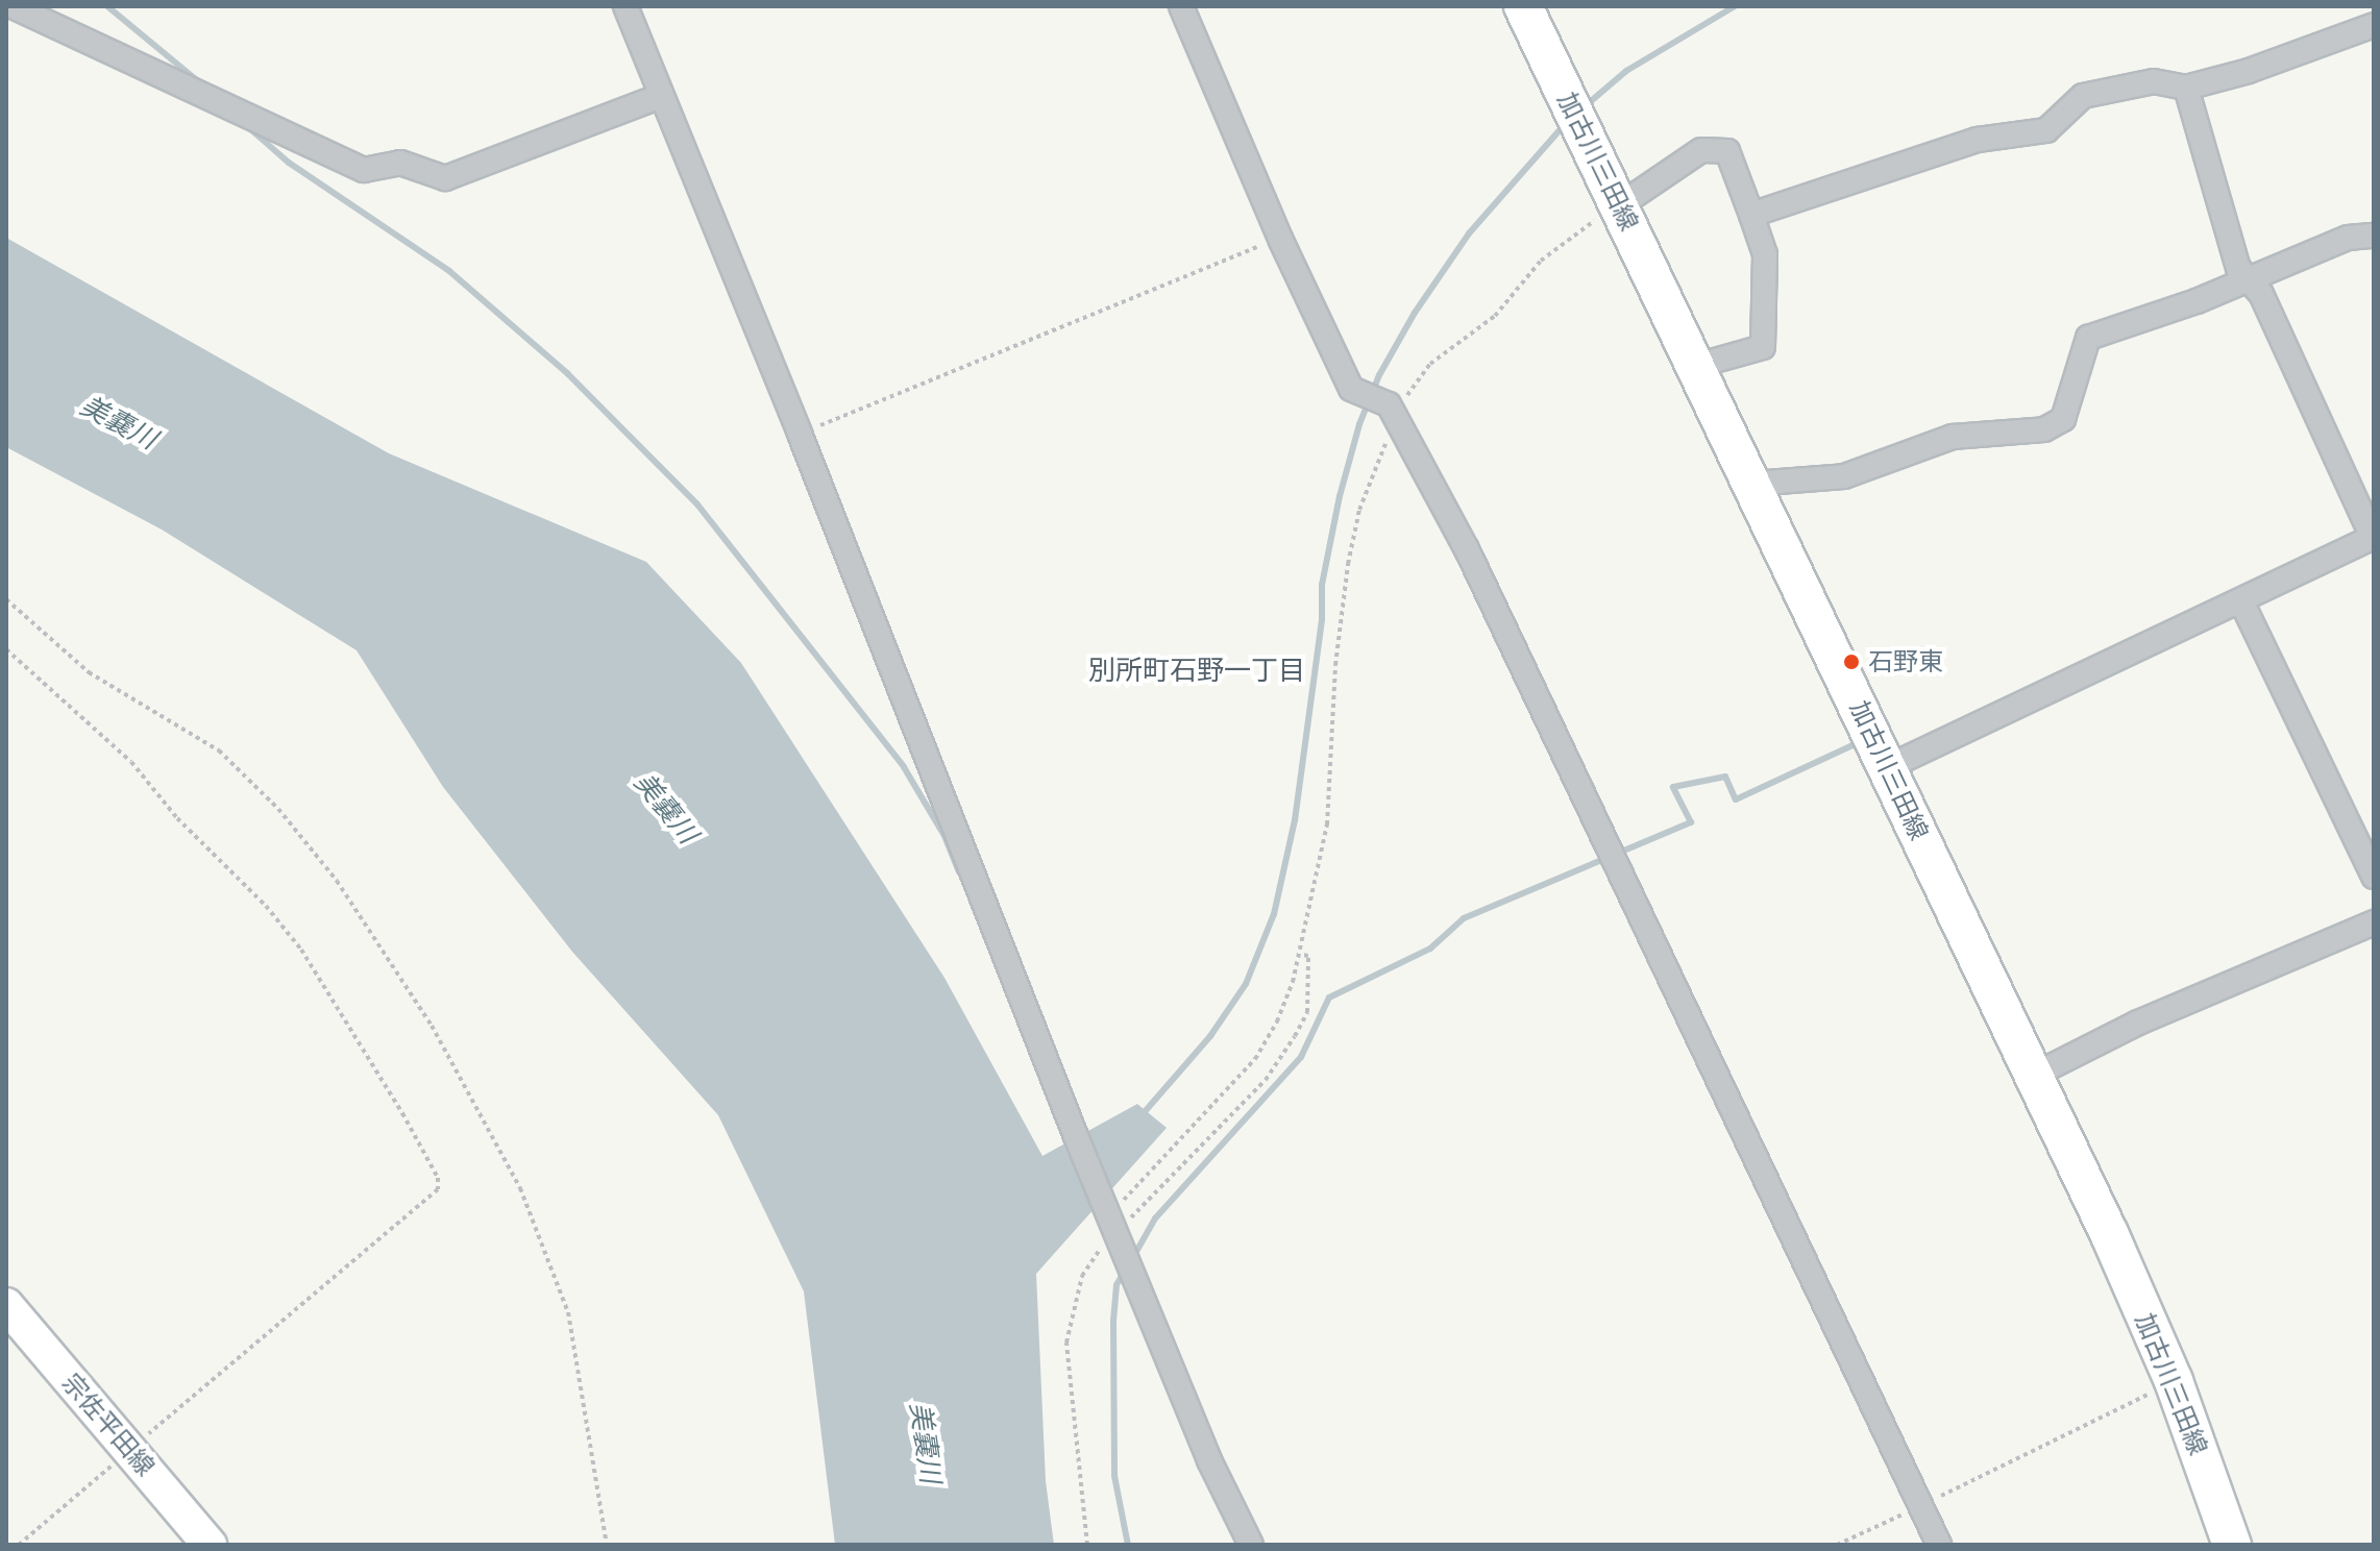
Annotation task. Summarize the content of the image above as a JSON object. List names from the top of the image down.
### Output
{
  "streets": {
    "main road": ["加古川三田線", "宗佐平田線"]
  },
  "districts": ["別所町石野一丁目"],
  "water": ["美嚢川"],
  "places": ["石野東"]
}
